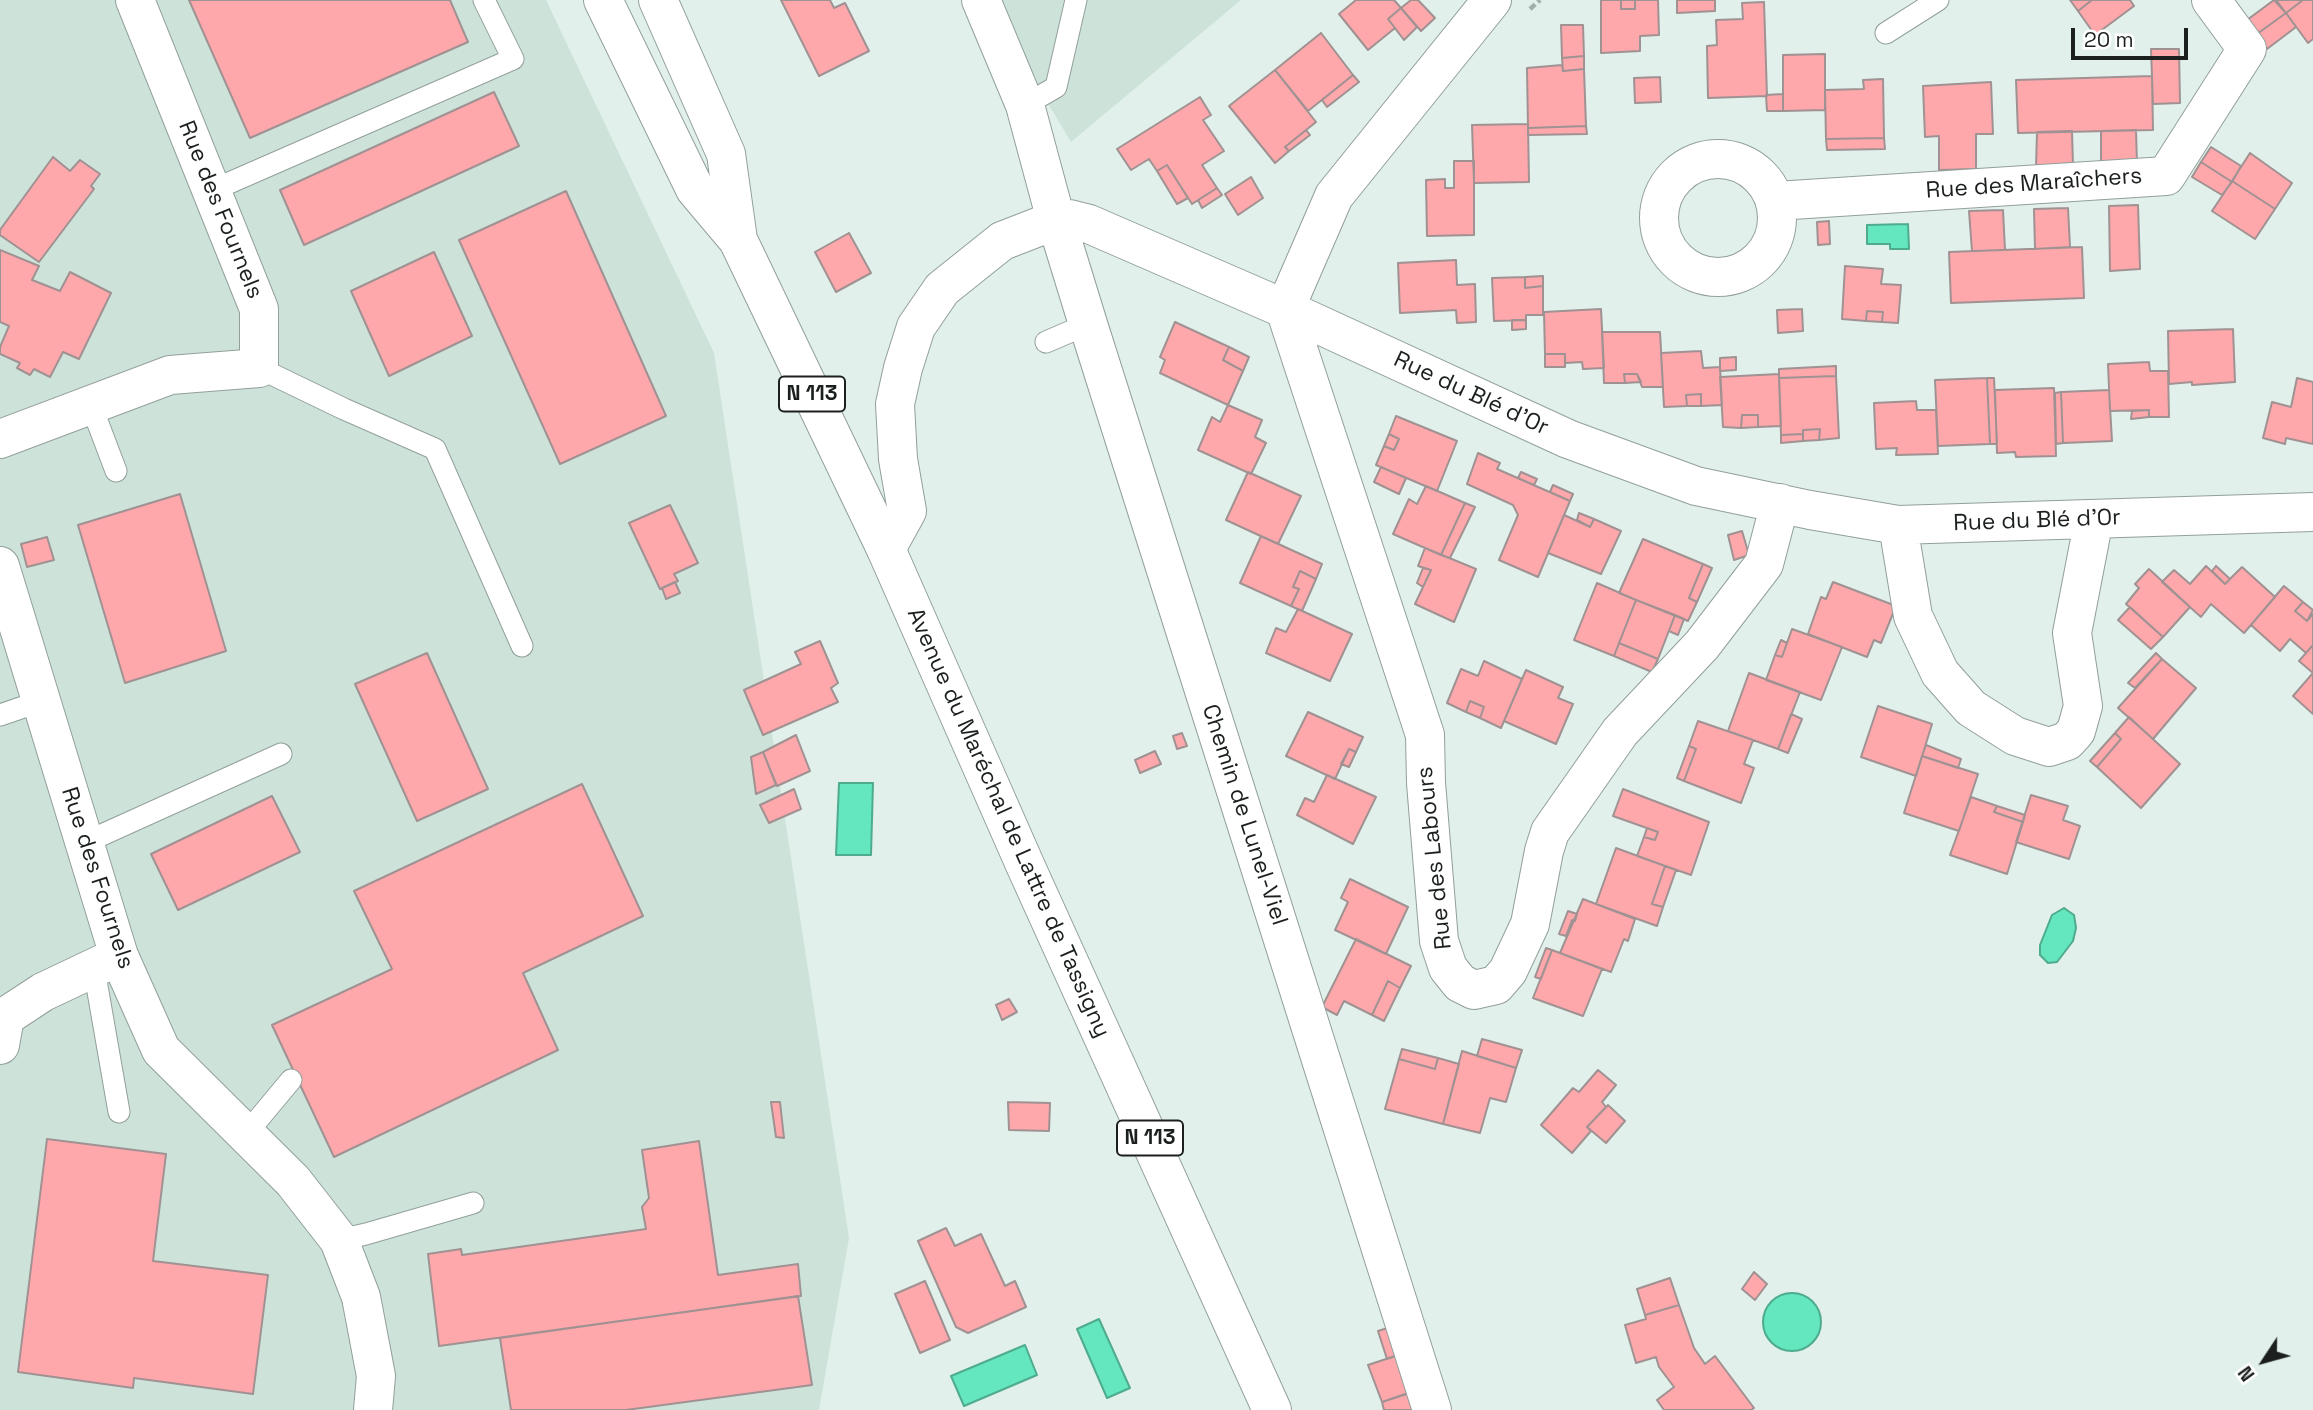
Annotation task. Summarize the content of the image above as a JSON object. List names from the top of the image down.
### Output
{
  "streets": {
    "street": [
      "Rue des Maraîchers",
      "Rue des Fournels",
      "N 113",
      "Rue du Blé d'Or",
      "Chemin de Lunel-Viel",
      "Avenue du Maréchal de Lattre de Tassigny",
      "Rue des Labours"
    ]
  },
  "crossings": [
    ["Rue du Blé d'Or", "Chemin de Lunel-Viel"],
    ["Rue du Blé d'Or", "Avenue du Maréchal de Lattre de Tassigny"],
    ["Rue du Blé d'Or", "Rue des Labours"]
  ],
  "scale_bar": "20 m",
  "north": "bottom left"
}
